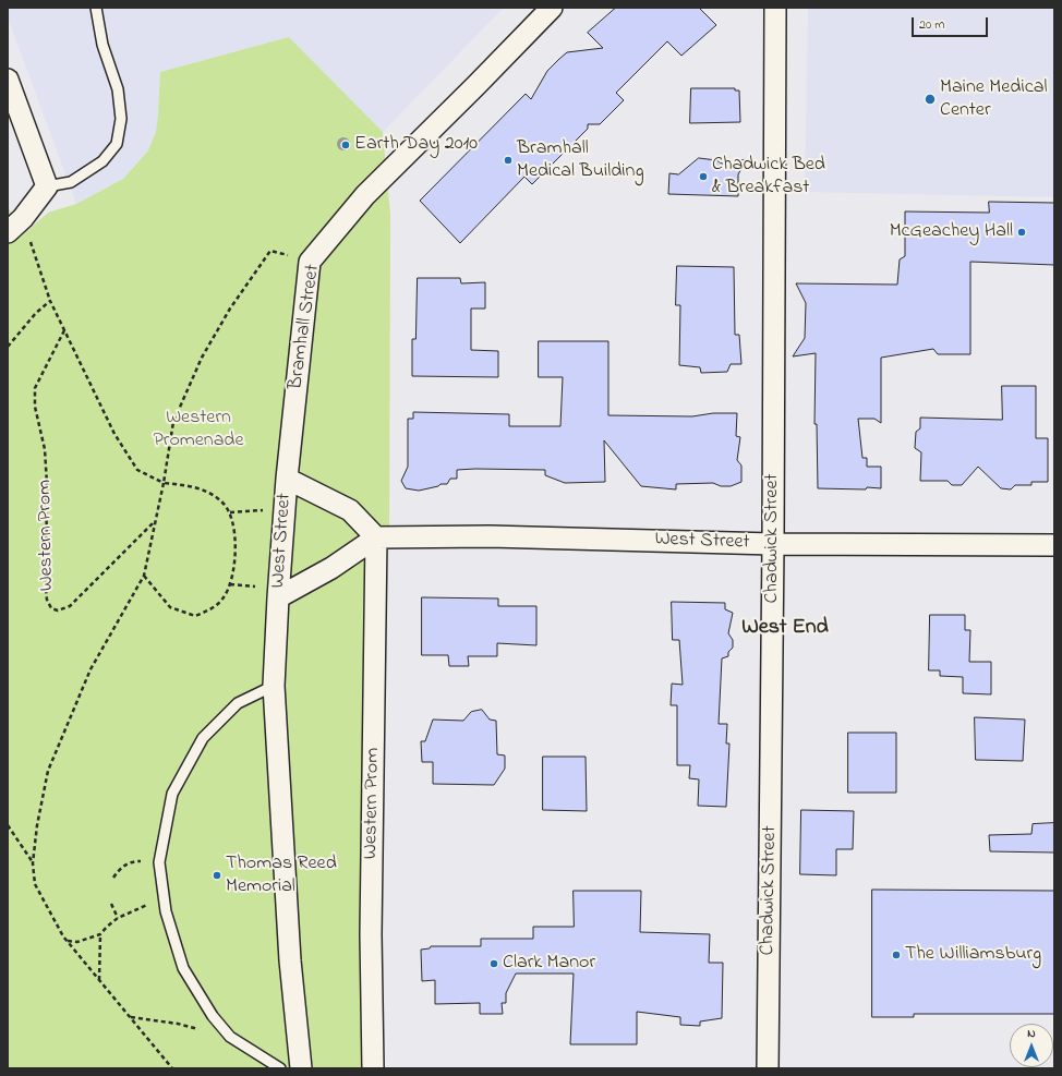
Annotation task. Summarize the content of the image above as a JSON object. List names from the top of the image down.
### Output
{
  "streets": {
    "street": [
      "Bramhall Street",
      "Western Prom",
      "Chadwick Street",
      "West Street"
    ]
  },
  "crossings": [
    ["Bramhall Street", "West Street"],
    ["Western Prom", "West Street"],
    ["Chadwick Street", "West Street"]
  ],
  "districts": ["West End"],
  "parks": ["Western Promenade"],
  "places": [
    "Maine Medical Center",
    "Earth Day 2010",
    "Bramhall Medical Building",
    "Chadwick Bed & Breakfast",
    "McGeachey Hall",
    "Thomas Reed Memorial",
    "The Williamsburg",
    "Clark Manor"
  ],
  "scale_bar": "20 m",
  "north": "top"
}
